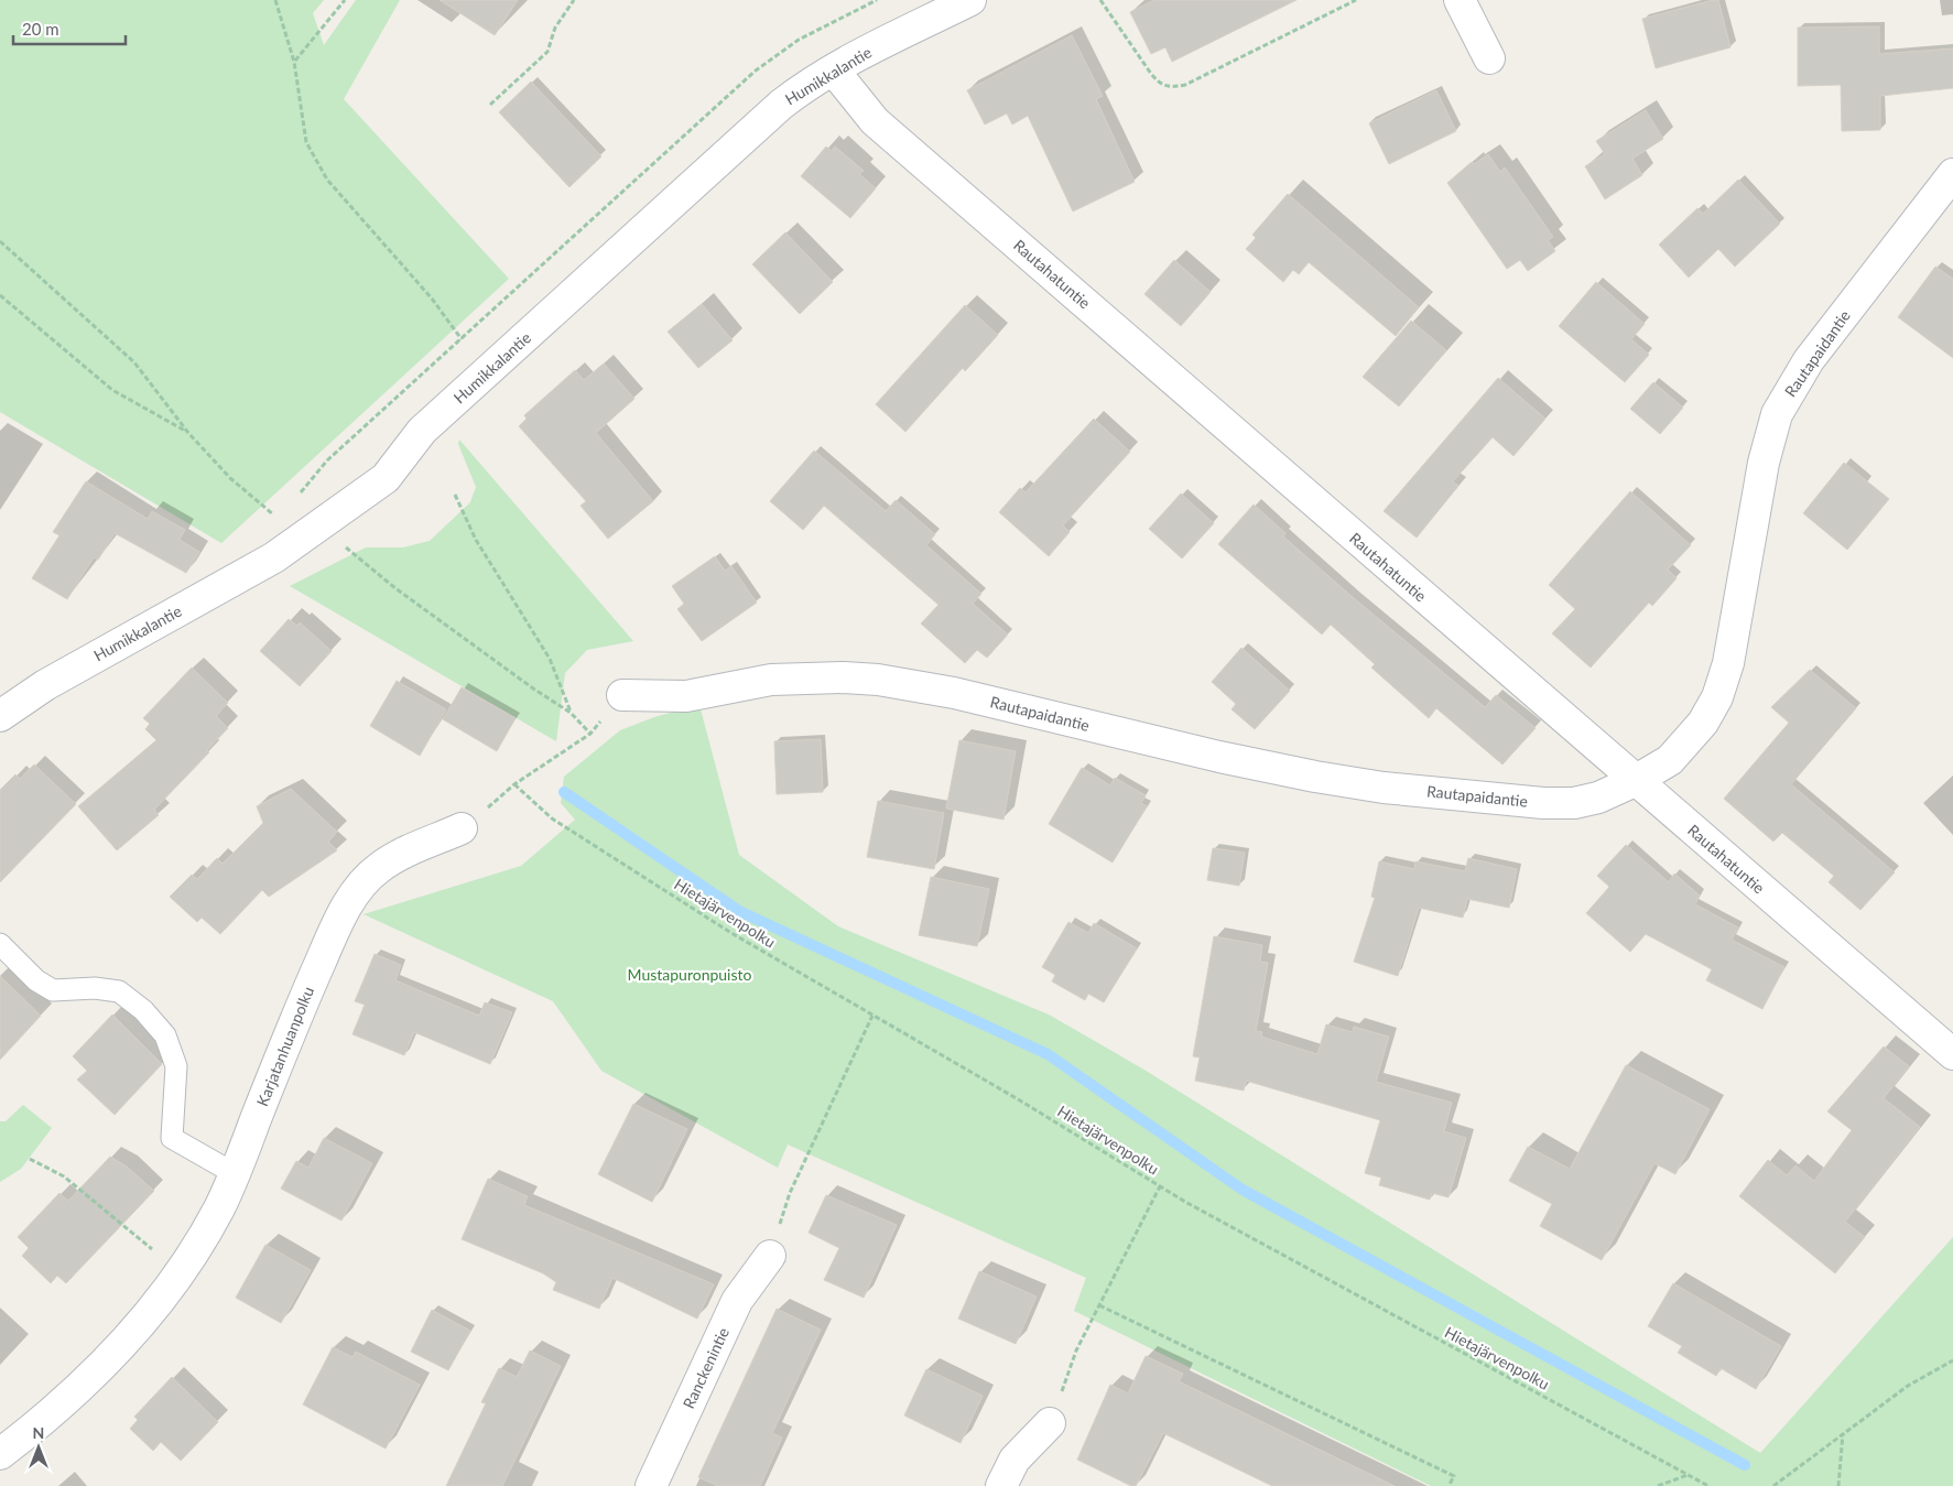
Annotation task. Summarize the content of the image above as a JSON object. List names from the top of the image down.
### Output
{
  "streets": {
    "street": [
      "Humikkalantie",
      "Rautahatuntie",
      "Rautapaidantie",
      "Karjatanhuanpolku",
      "Ranckenintie"
    ],
    "path": ["Hietajärvenpolku"]
  },
  "crossings": [
    ["Humikkalantie", "Rautahatuntie"],
    ["Rautahatuntie", "Rautapaidantie"]
  ],
  "parks": ["Mustapuronpuisto"],
  "scale_bar": "20 m",
  "north": "top"
}
